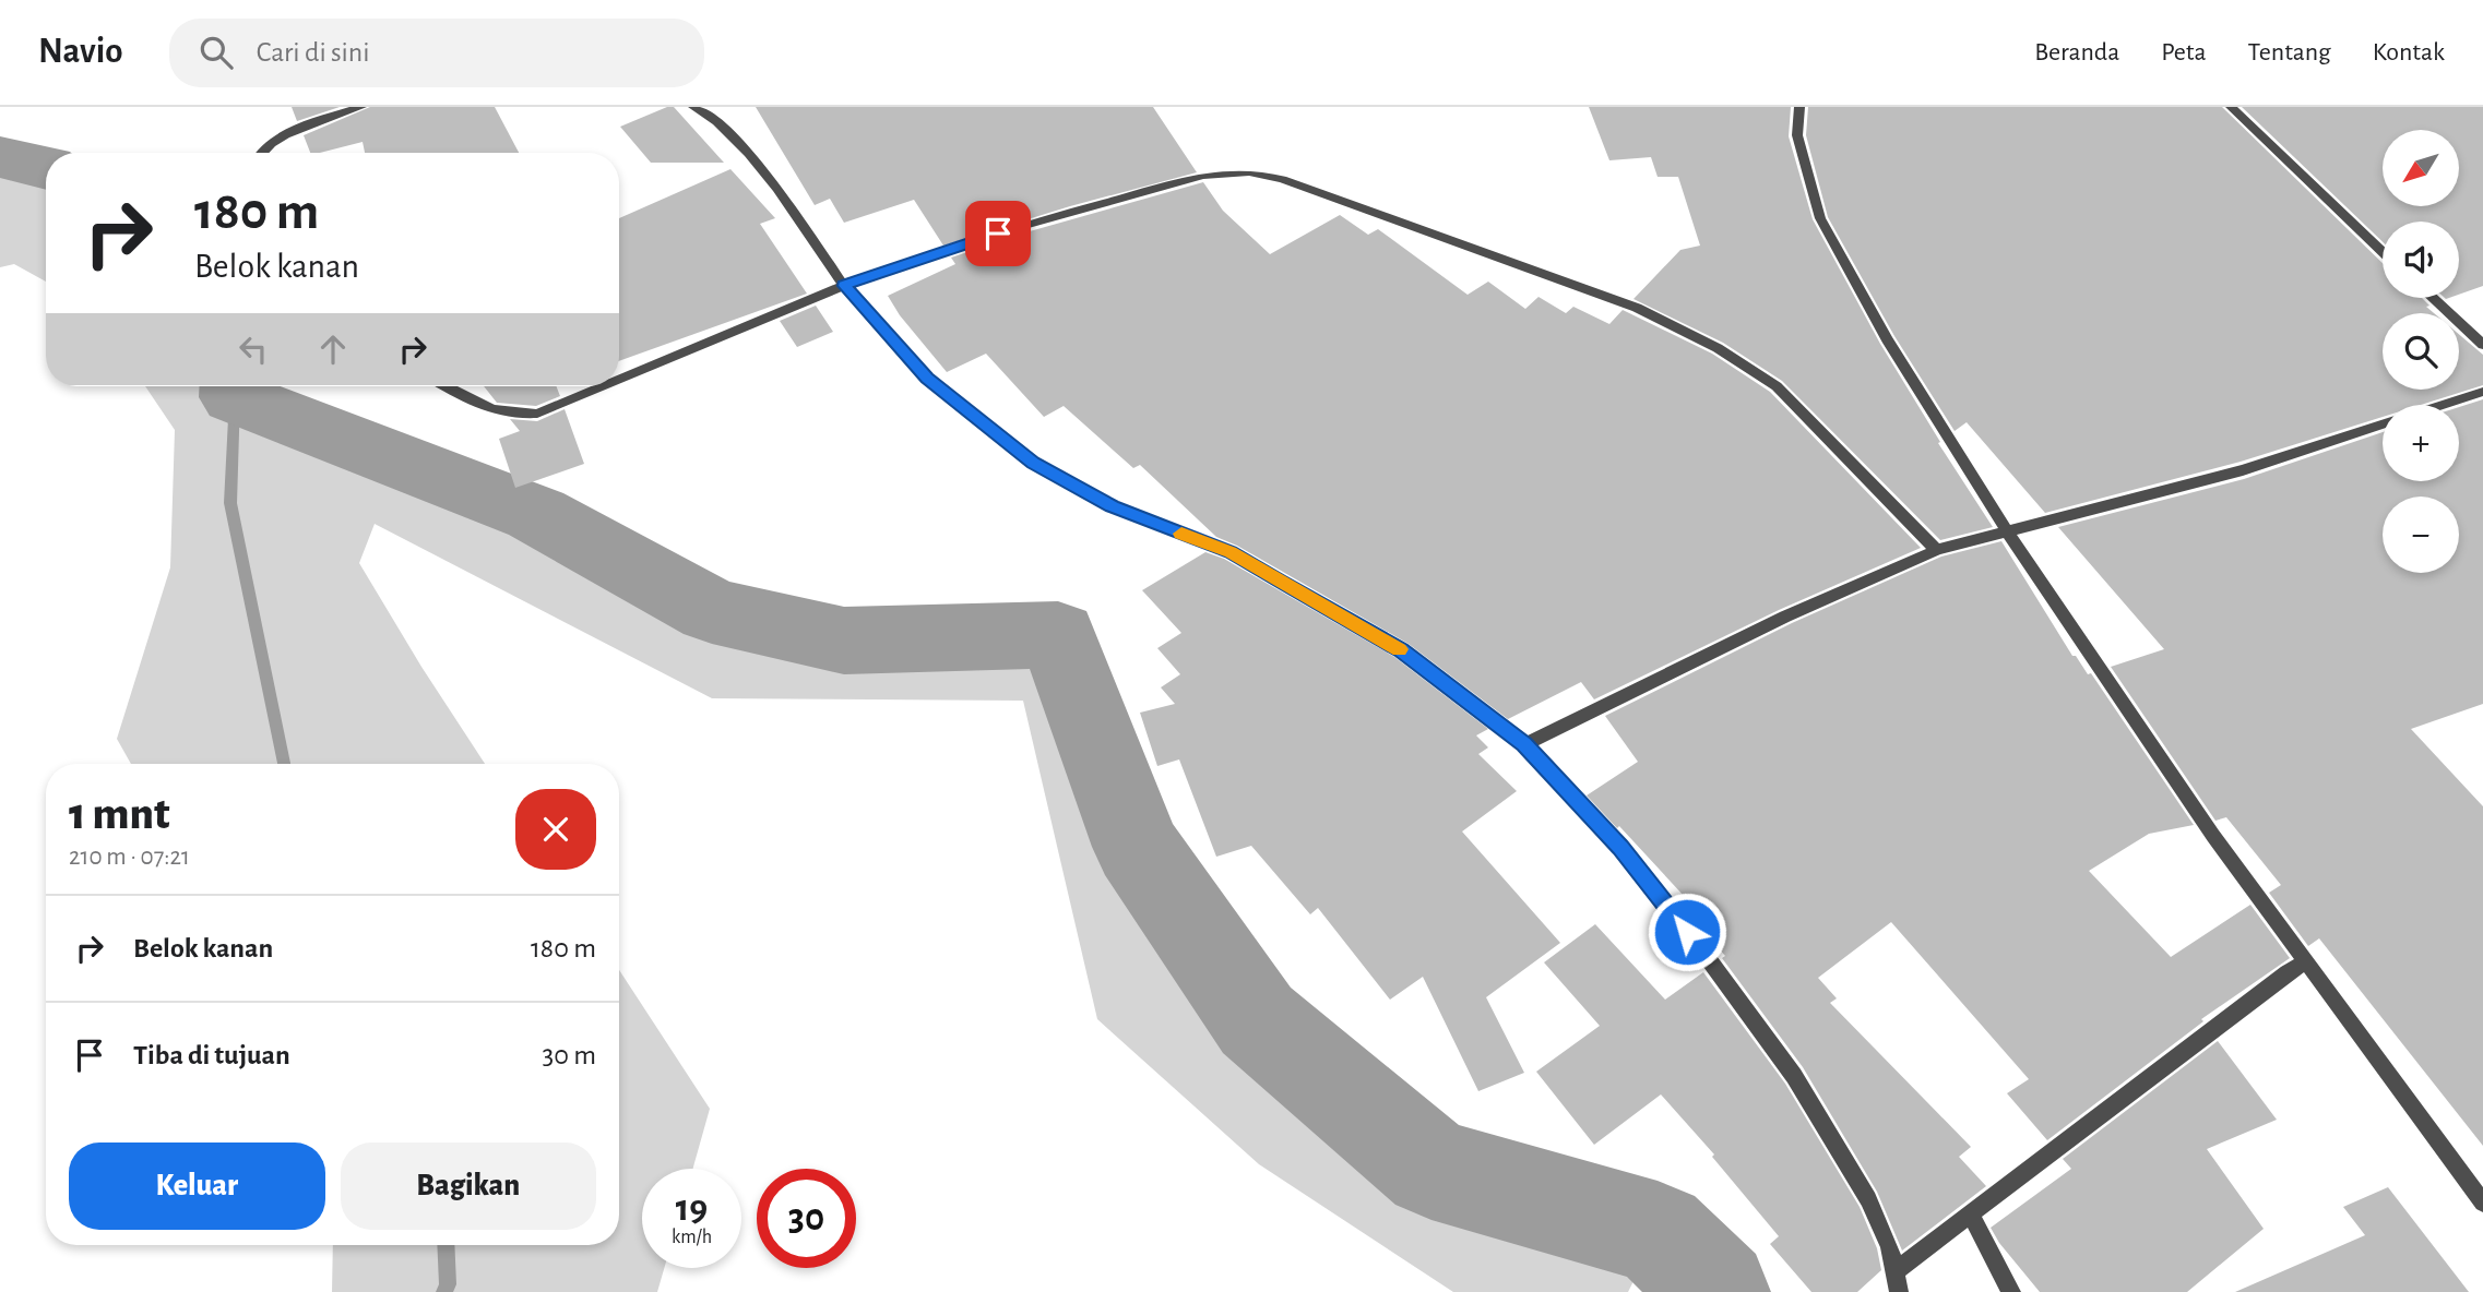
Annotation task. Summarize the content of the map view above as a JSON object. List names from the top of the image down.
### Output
{
  "north": "bottom left",
  "page": {
    "header": "Navio",
    "search": "Cari di sini",
    "nav": [
      "Beranda",
      "Peta",
      "Tentang",
      "Kontak"
    ],
    "map_buttons": ["+", "−"],
    "turn": ["180 m", "Belok kanan"],
    "heading": ["1 mnt", "210 m · 07:21"],
    "list": [
      {
        "name": "Belok kanan",
        "value": "180 m"
      },
      {
        "name": "Tiba di tujuan",
        "value": "30 m"
      }
    ],
    "buttons": ["Keluar", "Bagikan"],
    "speed": "19 km/h",
    "limit": "30"
  }
}
